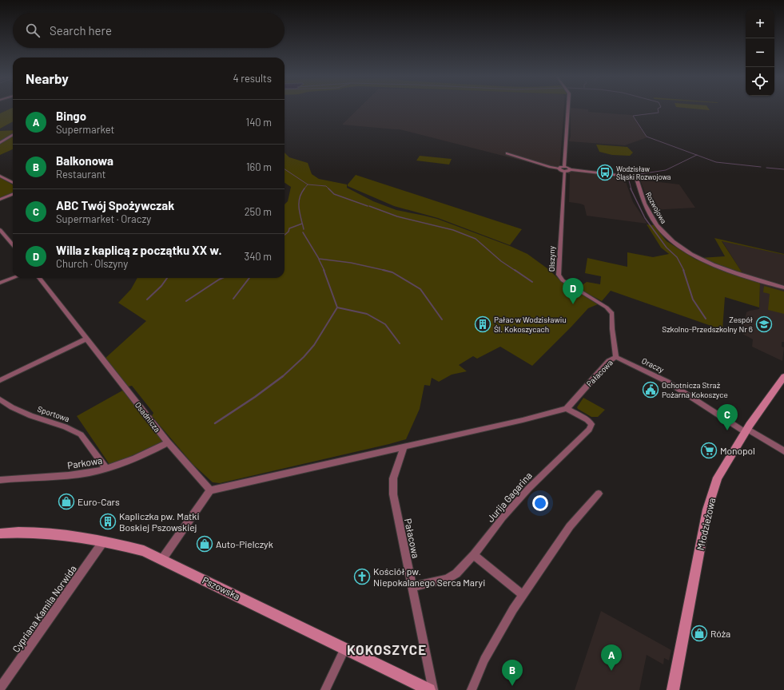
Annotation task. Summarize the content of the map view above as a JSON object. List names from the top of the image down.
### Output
{
  "streets": {
    "main road": ["Młodzieżowa", "Pszowska"],
    "street": [
      "Rozwojowa",
      "Olszyny",
      "Oraczy",
      "Pałacowa",
      "Sportowa",
      "Osadnicza",
      "Parkowa",
      "Jurija Gagarina",
      "Cypriana Kamila Norwida"
    ]
  },
  "crossings": [
    ["Olszyny", "Oraczy"],
    ["Olszyny", "Pałacowa"],
    ["Oraczy", "Pałacowa"],
    ["Oraczy", "Młodzieżowa"],
    ["Pałacowa", "Jurija Gagarina"],
    ["Sportowa", "Parkowa"],
    ["Osadnicza", "Parkowa"],
    ["Pszowska", "Cypriana Kamila Norwida"]
  ],
  "districts": ["KOKOSZYCE"],
  "places": {
    "bus stop": ["Wodzisław Śląski Rozwojowa"],
    "building": ["Pałac w Wodzisławiu Śl. Kokoszycach", "Kapliczka pw. Matki Boskiej Pszowskiej"],
    "school or university": ["Zespół Szkolno-Przedszkolny Nr 6"],
    "public building": ["Ochotnicza Straż Pożarna Kokoszyce"],
    "supermarket": ["Monopol"],
    "shop": ["Euro-Cars", "Auto-Pielczyk", "Róża"],
    "church": ["Kościół pw. Niepokalanego Serca Maryi"]
  },
  "page": {
    "map_buttons": ["+", "−"],
    "search": "Search here",
    "heading": ["Nearby", "4 results"],
    "list": [
      {
        "mark": "A",
        "name": "Bingo",
        "note": "Supermarket",
        "value": "140 m"
      },
      {
        "mark": "B",
        "name": "Balkonowa",
        "note": "Restaurant",
        "value": "160 m"
      },
      {
        "mark": "C",
        "name": "ABC Twój Spożywczak",
        "note": "Supermarket · Oraczy",
        "value": "250 m"
      },
      {
        "mark": "D",
        "name": "Willa z kaplicą z początku XX w.",
        "note": "Church · Olszyny",
        "value": "340 m"
      }
    ],
    "pins": [
      "D",
      "C",
      "A",
      "B"
    ]
  }
}
